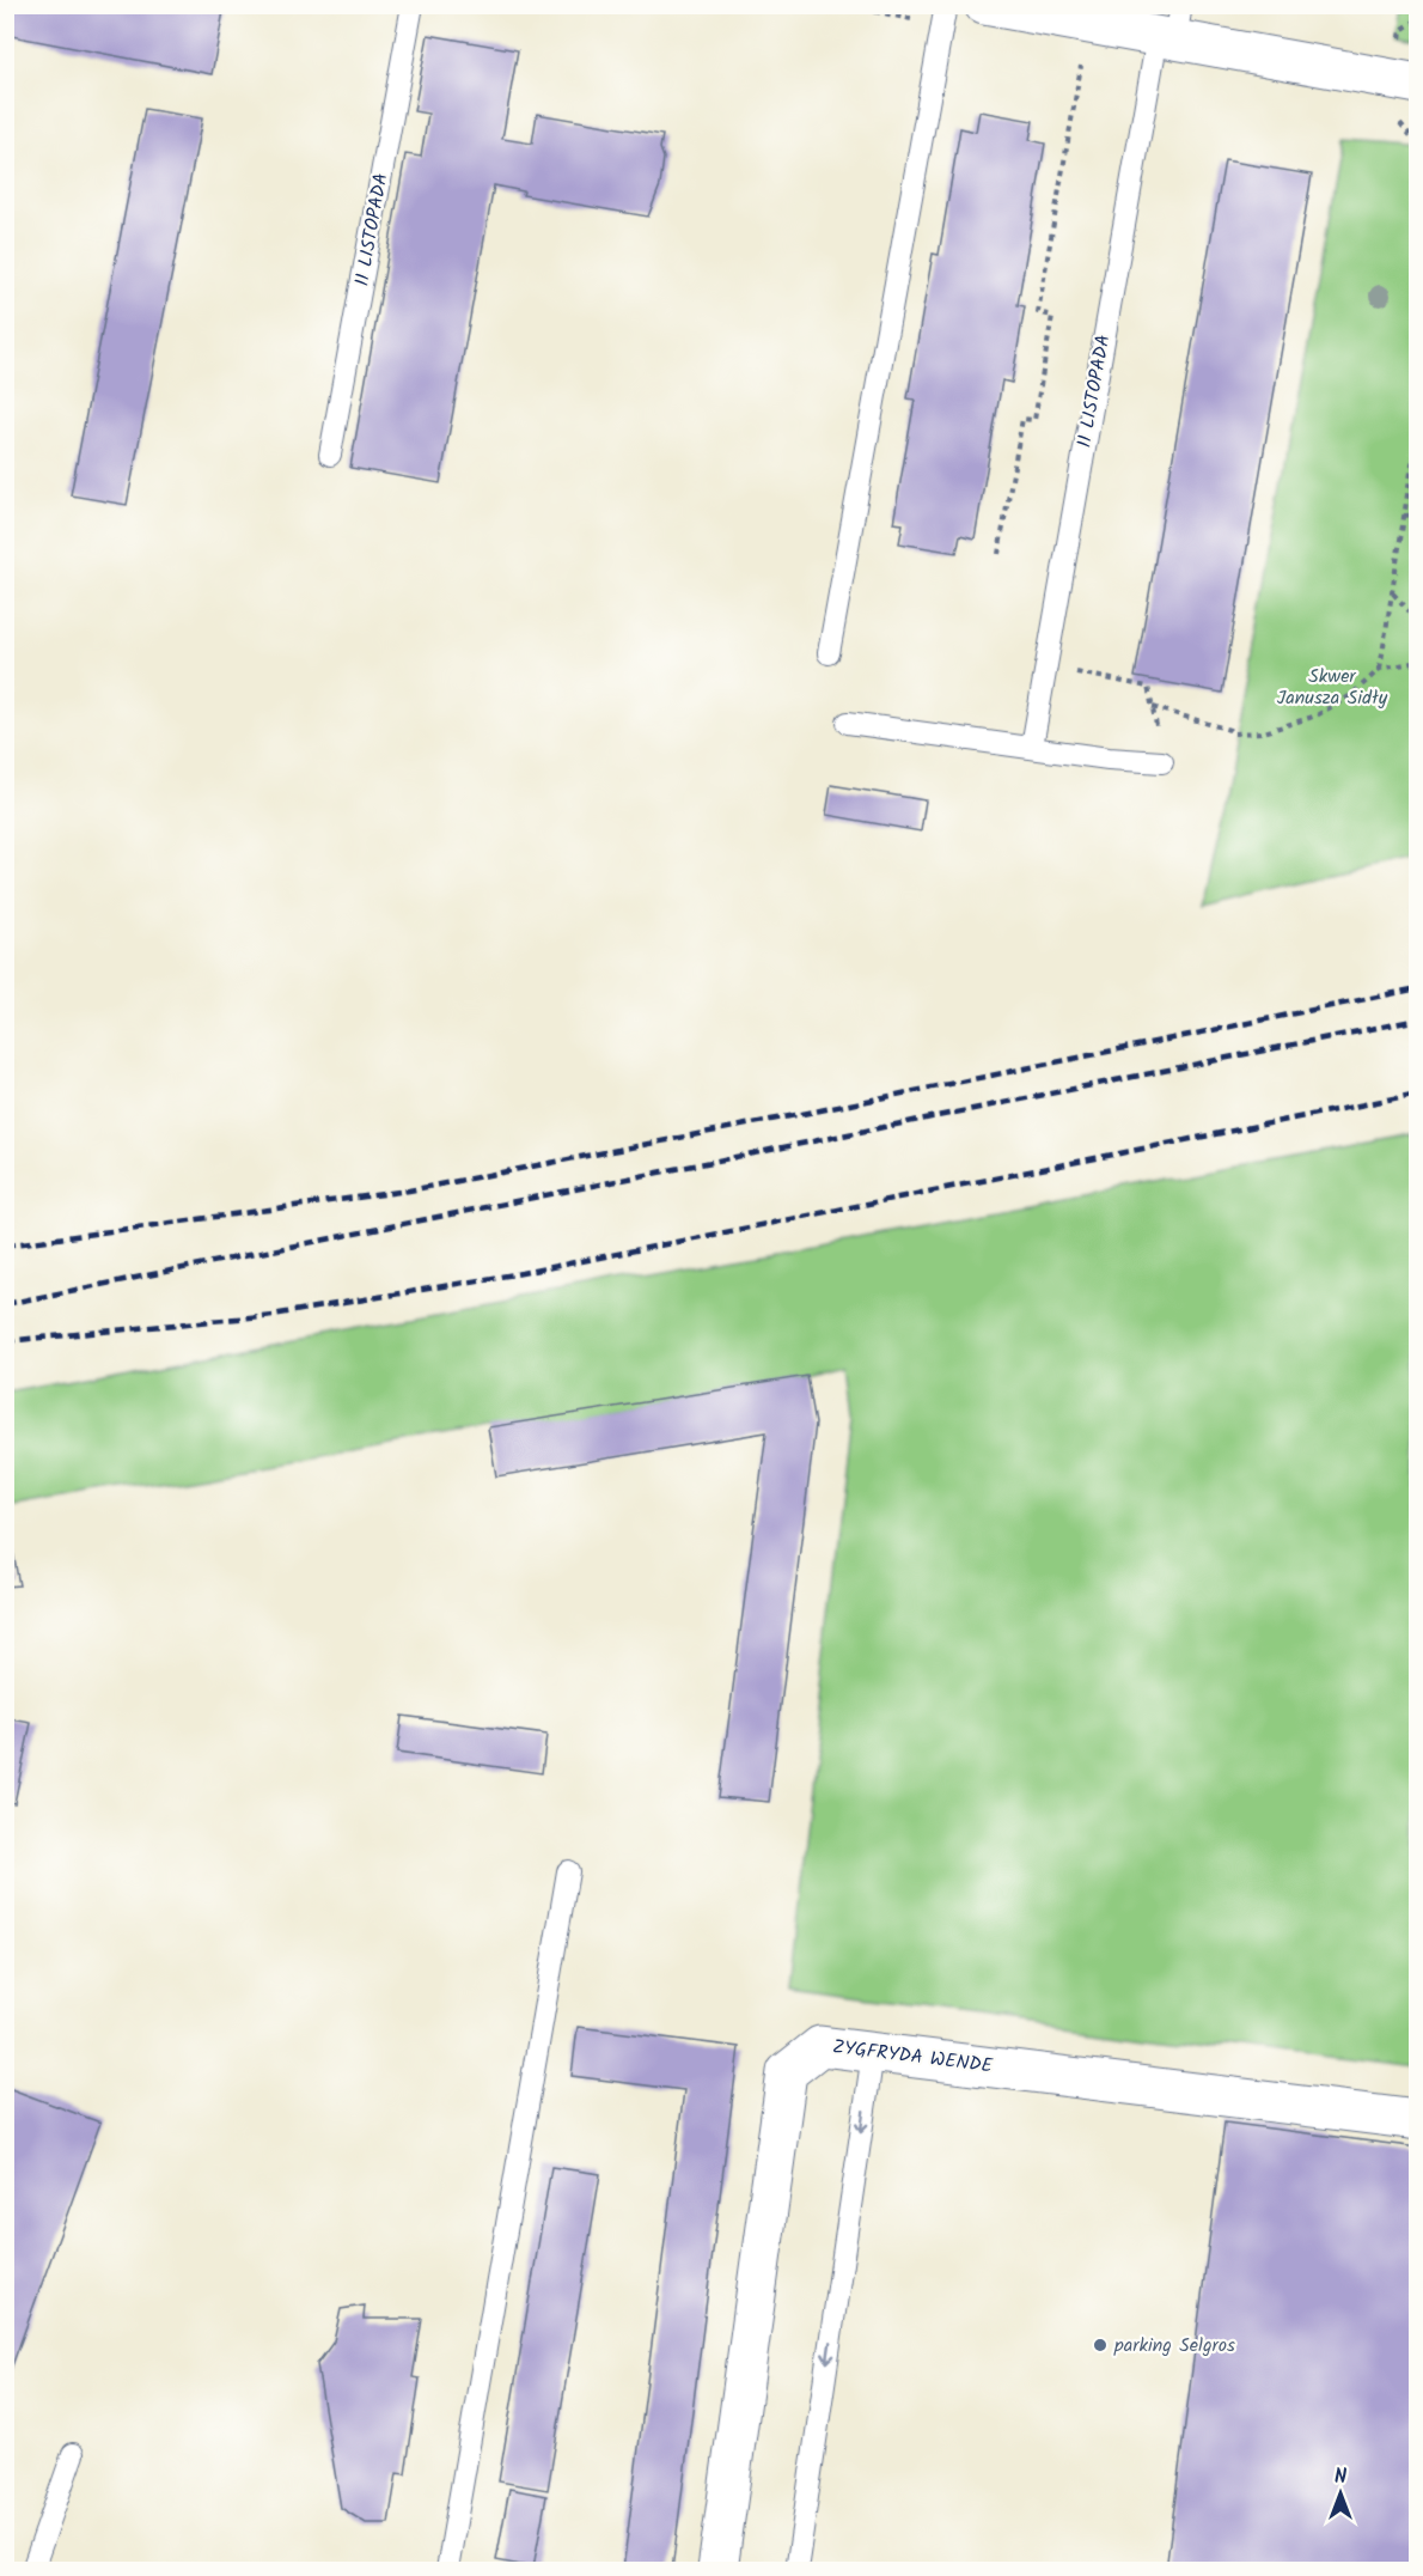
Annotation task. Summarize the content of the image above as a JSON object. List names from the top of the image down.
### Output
{
  "streets": {
    "street": ["ZYGFRYDA WENDE"],
    "lane": ["11 LISTOPADA"]
  },
  "parks": ["Skwer Janusza Sidły"],
  "places": ["parking Selgros"],
  "north": "top"
}
